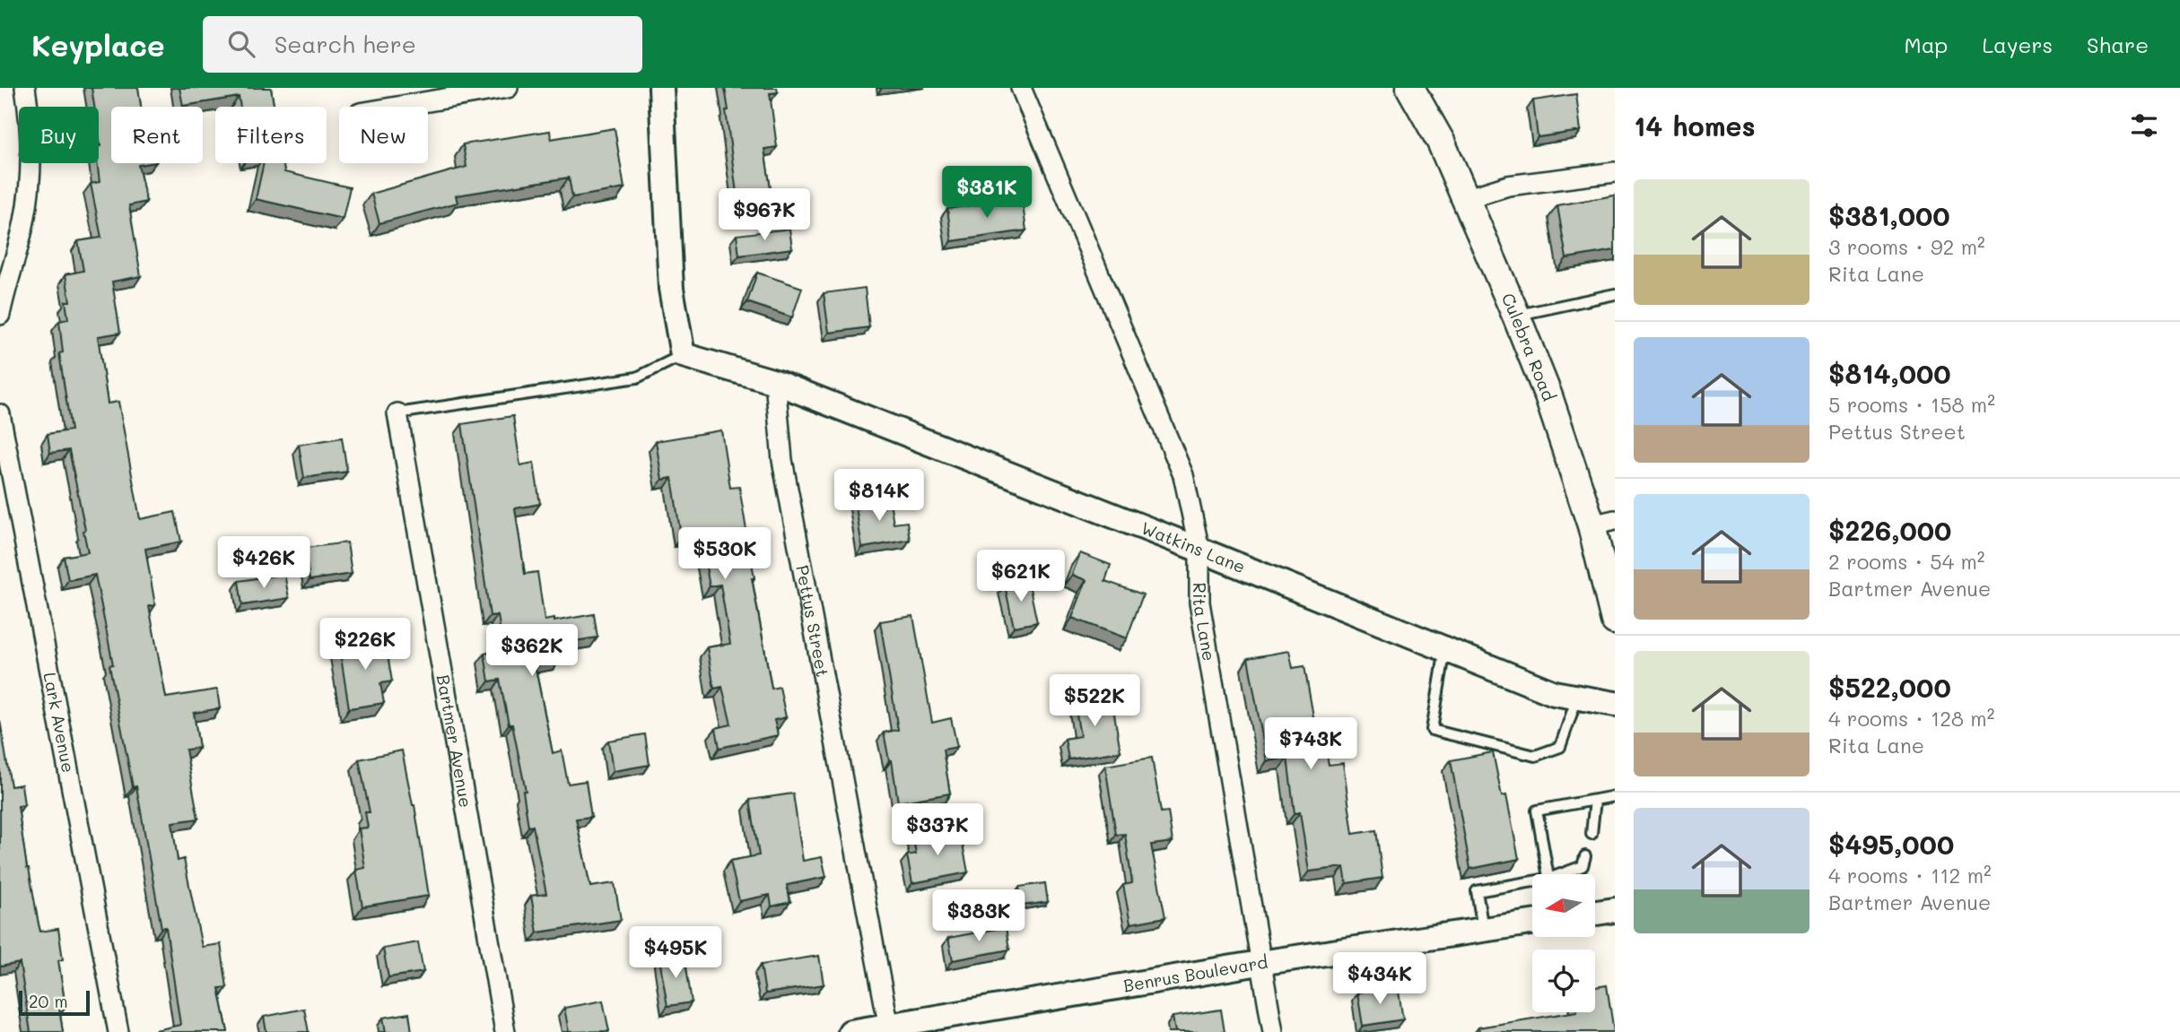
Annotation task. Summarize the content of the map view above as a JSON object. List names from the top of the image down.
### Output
{
  "streets": {
    "main road": ["Culebra Road"],
    "street": [
      "Watkins Lane",
      "Rita Lane",
      "Pettus Street",
      "Lark Avenue",
      "Bartmer Avenue",
      "Benrus Boulevard"
    ]
  },
  "crossings": [
    ["Watkins Lane", "Rita Lane"],
    ["Watkins Lane", "Pettus Street"],
    ["Rita Lane", "Benrus Boulevard"],
    ["Pettus Street", "Benrus Boulevard"]
  ],
  "scale_bar": "20 m",
  "north": "left",
  "page": {
    "header": "Keyplace",
    "search": "Search here",
    "nav": ["Map", "Layers", "Share"],
    "heading": "14 homes",
    "chip": [
      "Buy",
      "Rent",
      "Filters",
      "New"
    ],
    "list": [
      {
        "name": "$381,000",
        "note": "3 rooms · 92 m² · Rita Lane"
      },
      {
        "name": "$814,000",
        "note": "5 rooms · 158 m² · Pettus Street"
      },
      {
        "name": "$226,000",
        "note": "2 rooms · 54 m² · Bartmer Avenue"
      },
      {
        "name": "$522,000",
        "note": "4 rooms · 128 m² · Rita Lane"
      },
      {
        "name": "$495,000",
        "note": "4 rooms · 112 m² · Bartmer Avenue"
      }
    ],
    "price": [
      "$381K",
      "$967K",
      "$814K",
      "$530K",
      "$426K",
      "$621K",
      "$226K",
      "$362K",
      "$522K",
      "$743K",
      "$337K",
      "$383K",
      "$495K",
      "$434K"
    ],
    "scale": "20 m"
  }
}
